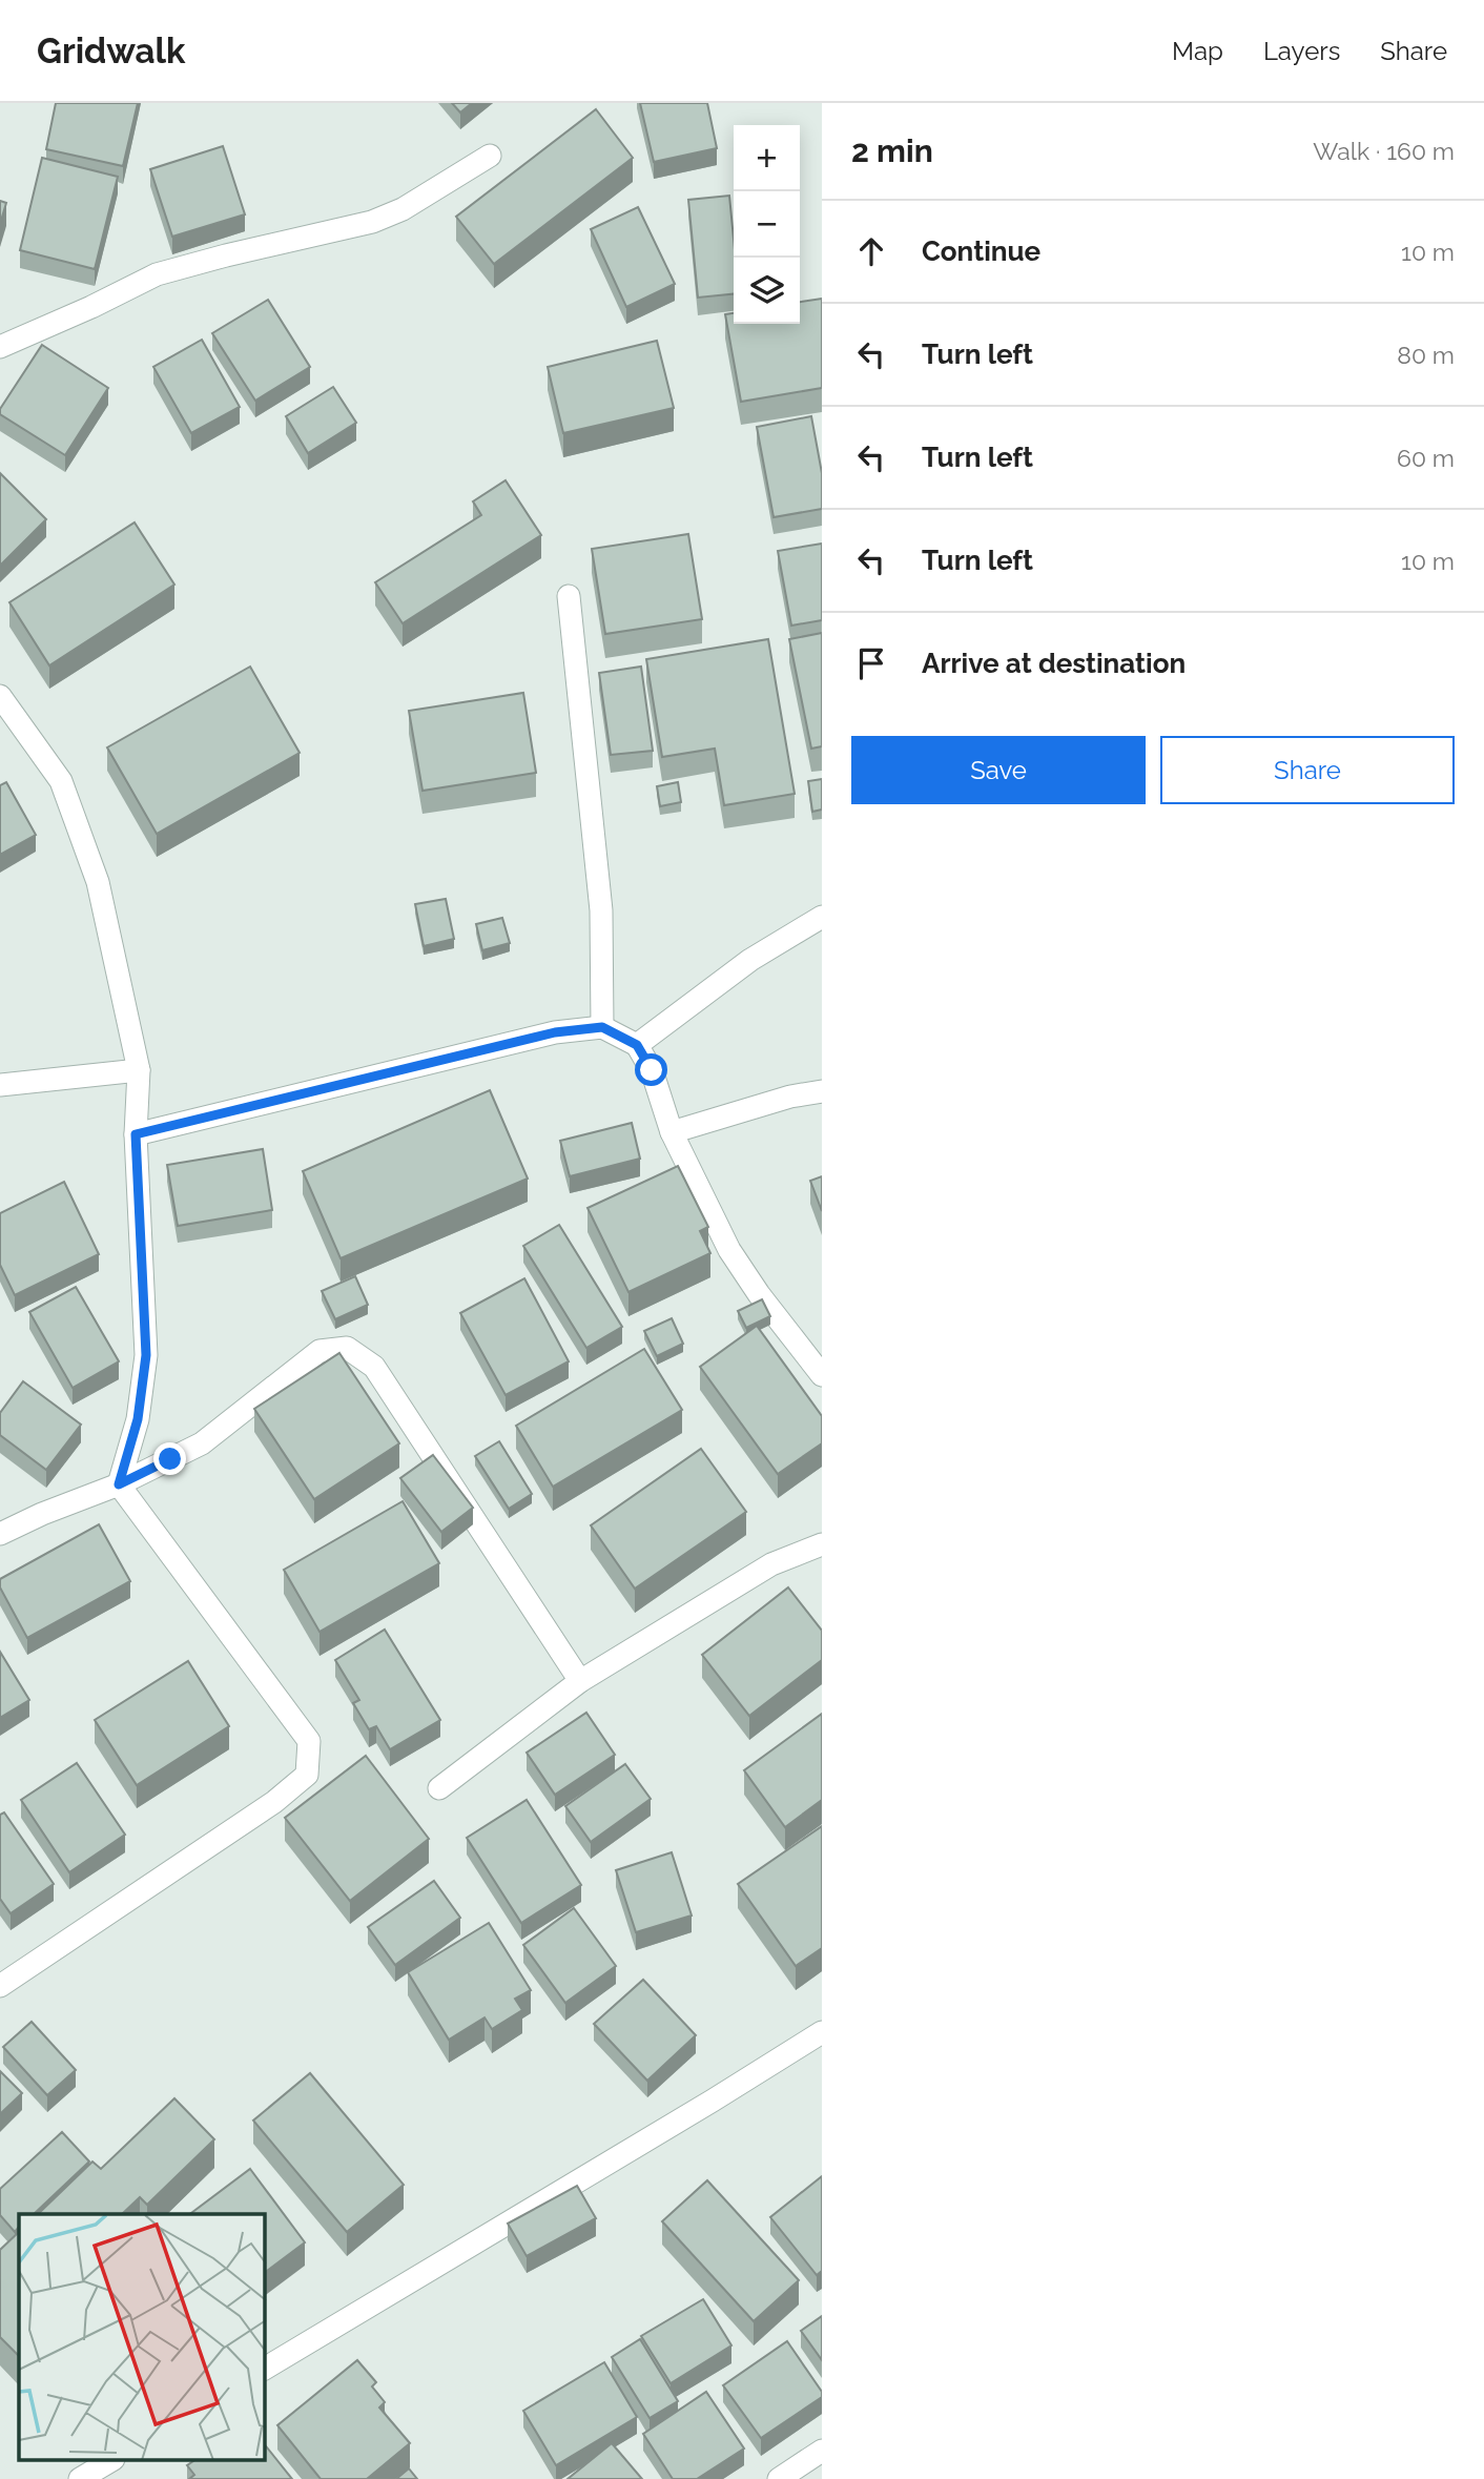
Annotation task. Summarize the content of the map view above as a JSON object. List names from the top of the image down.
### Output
{
  "page": {
    "header": "Gridwalk",
    "nav": ["Map", "Layers", "Share"],
    "heading": ["2 min", "Walk · 160 m"],
    "map_buttons": ["+", "−"],
    "list": [
      ["Continue", "10 m"],
      ["Turn left", "80 m"],
      ["Turn left", "60 m"],
      ["Turn left", "10 m"],
      "Arrive at destination"
    ],
    "buttons": ["Save", "Share"]
  }
}
